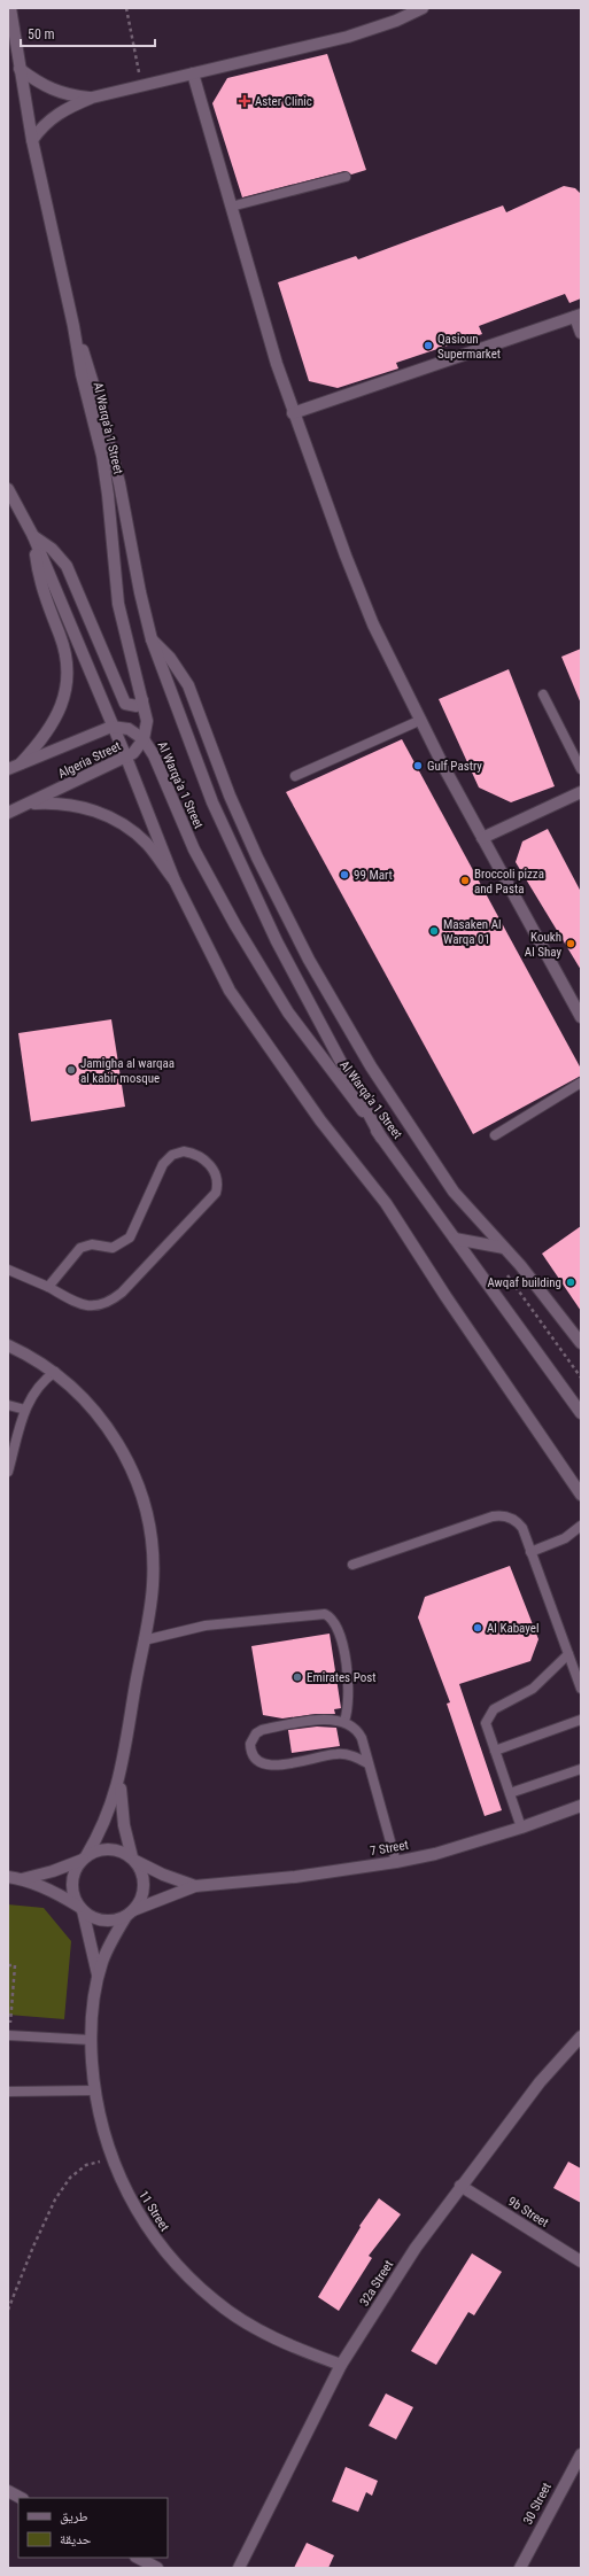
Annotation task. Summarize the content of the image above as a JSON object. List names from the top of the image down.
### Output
{
  "streets": {
    "street": [
      "Al Warqa'a 1 Street",
      "Algeria Street",
      "7 Street",
      "11 Street",
      "9b Street",
      "32a Street",
      "30 Street"
    ]
  },
  "crossings": [
    ["Al Warqa'a 1 Street", "Algeria Street"],
    ["7 Street", "11 Street"],
    ["11 Street", "32a Street"],
    ["9b Street", "32a Street"]
  ],
  "places": {
    "health": ["Aster Clinic"],
    "other": [
      "Qasioun Supermarket",
      "Gulf Pastry",
      "99 Mart",
      "Broccoli pizza and Pasta",
      "Masaken Al Warqa 01",
      "Koukh Al Shay",
      "Jamigha al warqaa al kabir mosque",
      "Awqaf building",
      "Al Kabayel",
      "Emirates Post"
    ]
  },
  "legend": ["طريق", "حديقة"],
  "scale_bar": "50 m"
}
